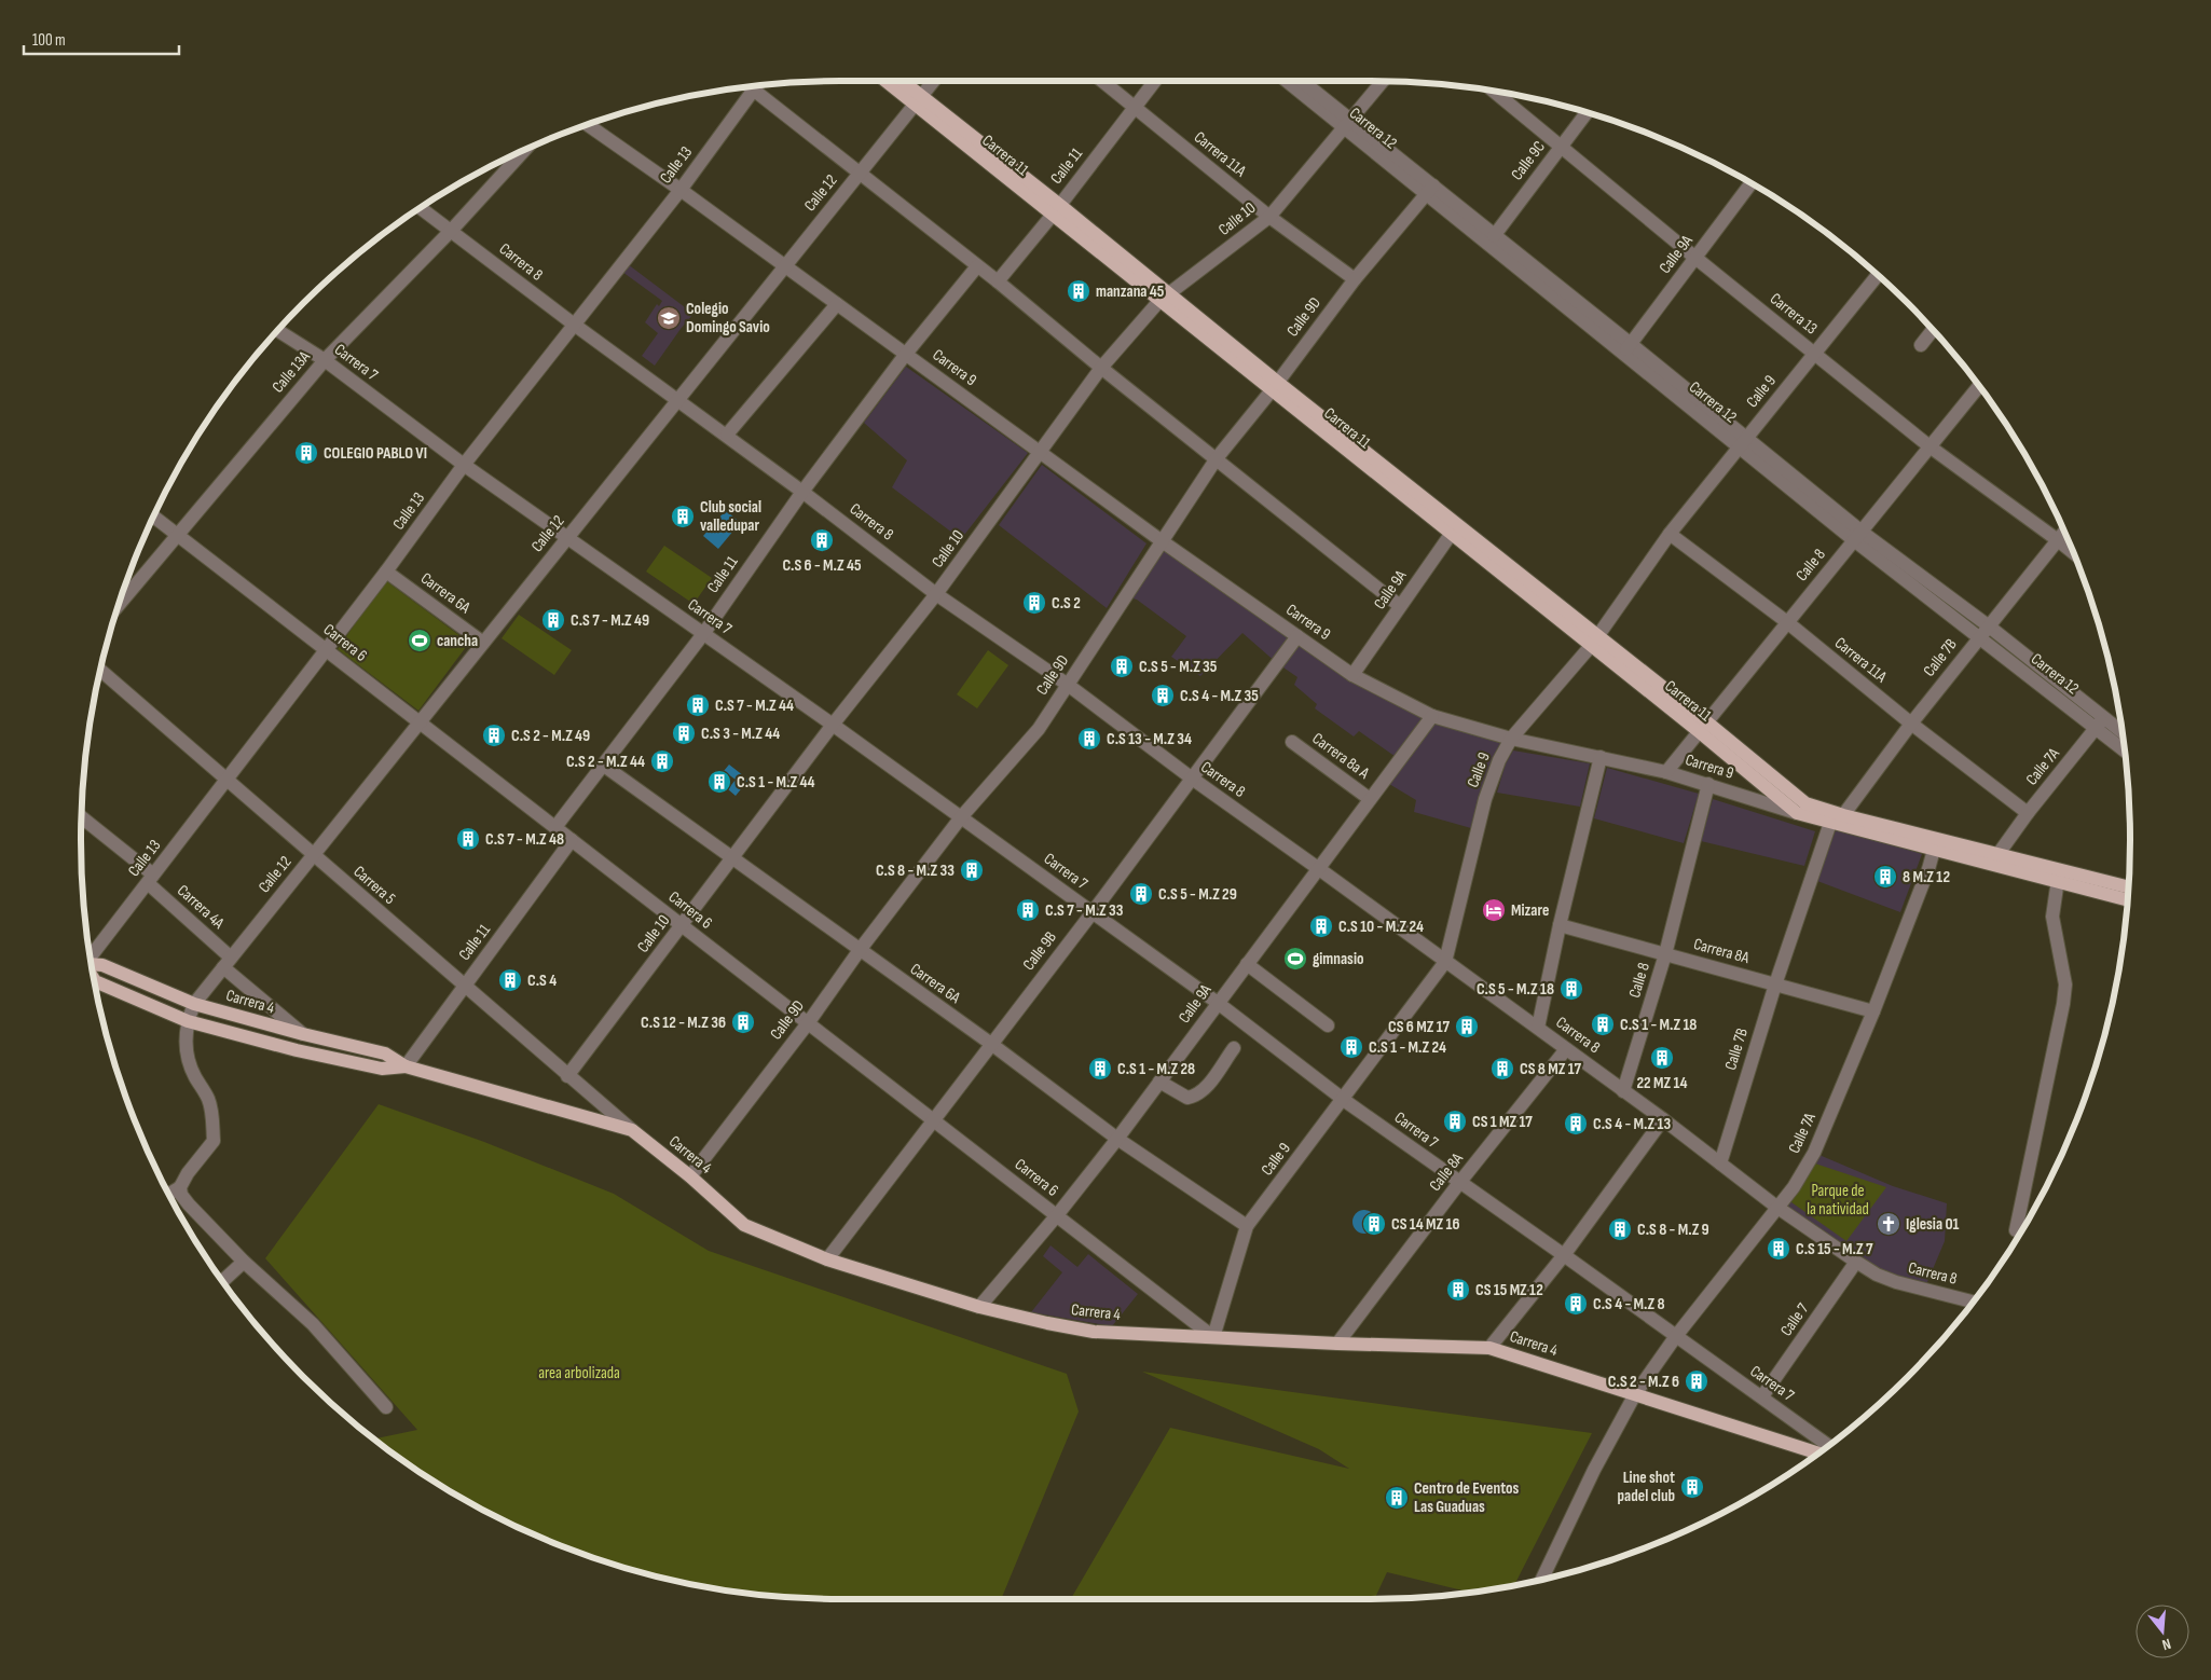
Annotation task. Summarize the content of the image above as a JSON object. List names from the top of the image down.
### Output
{
  "streets": {
    "main road": ["Carrera 11", "Carrera 9", "Carrera 4"],
    "street": [
      "Carrera 12",
      "Carrera 11A",
      "Calle 9C",
      "Calle 13",
      "Calle 11",
      "Calle 12",
      "Calle 10",
      "Calle 9A",
      "Carrera 8",
      "Carrera 13",
      "Calle 9D",
      "Carrera 7",
      "Calle 13A",
      "Calle 9",
      "Calle 8",
      "Carrera 6A",
      "Carrera 6",
      "Calle 7B",
      "Carrera 8a A",
      "Calle 7A",
      "Carrera 5",
      "Carrera 4A",
      "Calle 9B",
      "Carrera 8A",
      "Calle 8A",
      "Calle 7"
    ]
  },
  "crossings": [
    ["Carrera 12", "Calle 9C"],
    ["Carrera 12", "Calle 10"],
    ["Carrera 12", "Calle 9A"],
    ["Carrera 12", "Calle 9D"],
    ["Carrera 12", "Calle 9"],
    ["Carrera 12", "Calle 8"],
    ["Carrera 12", "Calle 7B"],
    ["Carrera 12", "Calle 7A"],
    ["Carrera 11A", "Calle 11"],
    ["Carrera 11A", "Calle 10"],
    ["Carrera 11A", "Calle 9D"],
    ["Carrera 11A", "Calle 9"],
    ["Carrera 11A", "Calle 8"],
    ["Carrera 11A", "Calle 7B"],
    ["Carrera 11A", "Calle 7A"],
    ["Carrera 11", "Calle 11"],
    ["Carrera 11", "Calle 12"],
    ["Carrera 11", "Calle 10"],
    ["Carrera 11", "Calle 9A"],
    ["Carrera 11", "Calle 9D"],
    ["Carrera 11", "Carrera 9"],
    ["Carrera 11", "Calle 9"],
    ["Carrera 11", "Calle 8"],
    ["Calle 9C", "Carrera 13"],
    ["Calle 13", "Carrera 8"],
    ["Calle 13", "Carrera 7"],
    ["Calle 13", "Carrera 9"],
    ["Calle 13", "Carrera 6A"],
    ["Calle 13", "Carrera 6"],
    ["Calle 13", "Carrera 5"],
    ["Calle 13", "Carrera 4A"],
    ["Calle 11", "Carrera 8"],
    ["Calle 11", "Carrera 7"],
    ["Calle 11", "Carrera 9"],
    ["Calle 11", "Carrera 6A"],
    ["Calle 11", "Carrera 6"],
    ["Calle 11", "Carrera 5"],
    ["Calle 11", "Carrera 4"],
    ["Calle 12", "Carrera 8"],
    ["Calle 12", "Carrera 7"],
    ["Calle 12", "Carrera 9"],
    ["Calle 12", "Carrera 6A"],
    ["Calle 12", "Carrera 6"],
    ["Calle 12", "Carrera 5"],
    ["Calle 12", "Carrera 4A"],
    ["Calle 12", "Carrera 4"],
    ["Calle 10", "Carrera 8"],
    ["Calle 10", "Carrera 7"],
    ["Calle 10", "Carrera 9"],
    ["Calle 10", "Carrera 6A"],
    ["Calle 10", "Carrera 6"],
    ["Calle 10", "Carrera 5"],
    ["Calle 9A", "Carrera 8"],
    ["Calle 9A", "Carrera 13"],
    ["Calle 9A", "Carrera 7"],
    ["Calle 9A", "Carrera 9"],
    ["Calle 9A", "Carrera 6A"],
    ["Calle 9A", "Carrera 6"],
    ["Calle 9A", "Carrera 8a A"],
    ["Calle 9A", "Carrera 4"],
    ["Carrera 8", "Calle 9D"],
    ["Carrera 8", "Calle 13A"],
    ["Carrera 8", "Calle 9"],
    ["Carrera 8", "Calle 8"],
    ["Carrera 8", "Calle 7B"],
    ["Carrera 8", "Calle 7A"],
    ["Carrera 8", "Calle 9B"],
    ["Carrera 8", "Calle 8A"],
    ["Carrera 8", "Calle 7"],
    ["Carrera 13", "Calle 9"],
    ["Carrera 13", "Calle 8"],
    ["Carrera 13", "Calle 7B"],
    ["Calle 9D", "Carrera 7"],
    ["Calle 9D", "Carrera 9"],
    ["Calle 9D", "Carrera 6A"],
    ["Calle 9D", "Carrera 6"],
    ["Calle 9D", "Carrera 4"],
    ["Carrera 7", "Calle 13A"],
    ["Carrera 7", "Calle 9"],
    ["Carrera 7", "Calle 7A"],
    ["Carrera 7", "Calle 9B"],
    ["Carrera 7", "Calle 8A"],
    ["Carrera 7", "Calle 7"],
    ["Carrera 9", "Calle 9"],
    ["Carrera 9", "Calle 8"],
    ["Carrera 9", "Calle 7B"],
    ["Carrera 9", "Calle 7A"],
    ["Carrera 9", "Calle 9B"],
    ["Calle 13A", "Carrera 6"],
    ["Calle 9", "Carrera 6A"],
    ["Calle 9", "Carrera 6"],
    ["Calle 9", "Carrera 4"],
    ["Calle 8", "Carrera 8A"],
    ["Carrera 6A", "Calle 9B"],
    ["Carrera 6", "Calle 9B"],
    ["Carrera 6", "Carrera 4"],
    ["Calle 7B", "Carrera 8A"],
    ["Calle 7A", "Carrera 8A"],
    ["Calle 7A", "Carrera 4"],
    ["Carrera 5", "Carrera 4"],
    ["Carrera 4A", "Carrera 4"],
    ["Calle 9B", "Carrera 4"],
    ["Carrera 4", "Calle 8A"]
  ],
  "parks": ["Parque de la natividad", "area arbolizada"],
  "places": {
    "building": [
      "manzana 45",
      "COLEGIO PABLO VI",
      "Club social valledupar",
      "C.S 6 - M.Z 45",
      "C.S 2",
      "C.S 7 - M.Z 49",
      "C.S 5 - M.Z 35",
      "C.S 4 - M.Z 35",
      "C.S 7 - M.Z 44",
      "C.S 3 - M.Z 44",
      "C.S 2 - M.Z 49",
      "C.S 13 - M.Z 34",
      "C.S 2 - M.Z 44",
      "C.S 1 - M.Z 44",
      "C.S 7 - M.Z 48",
      "C.S 8 - M.Z 33",
      "8 M.Z 12",
      "C.S 5 - M.Z 29",
      "C.S 7 - M.Z 33",
      "C.S 10 - M.Z 24",
      "C.S 4",
      "C.S 5 - M.Z 18",
      "C.S 12 - M.Z 36",
      "C.S 1 - M.Z 18",
      "CS 6 MZ 17",
      "C.S 1 - M.Z 24",
      "22 MZ 14",
      "C.S 1 - M.Z 28",
      "CS 8 MZ 17",
      "CS 1 MZ 17",
      "C.S 4 - M.Z 13",
      "CS 14 MZ 16",
      "C.S 8 - M.Z 9",
      "C.S 15 - M.Z 7",
      "CS 15 MZ 12",
      "C.S 4 - M.Z 8",
      "C.S 2 - M.Z 6",
      "Line shot padel club",
      "Centro de Eventos Las Guaduas"
    ],
    "school or university": ["Colegio Domingo Savio"],
    "sports": ["cancha", "gimnasio"],
    "hotel": ["Mizare"],
    "church": ["Iglesia 01"]
  },
  "scale_bar": "100 m",
  "north": "bottom"
}
